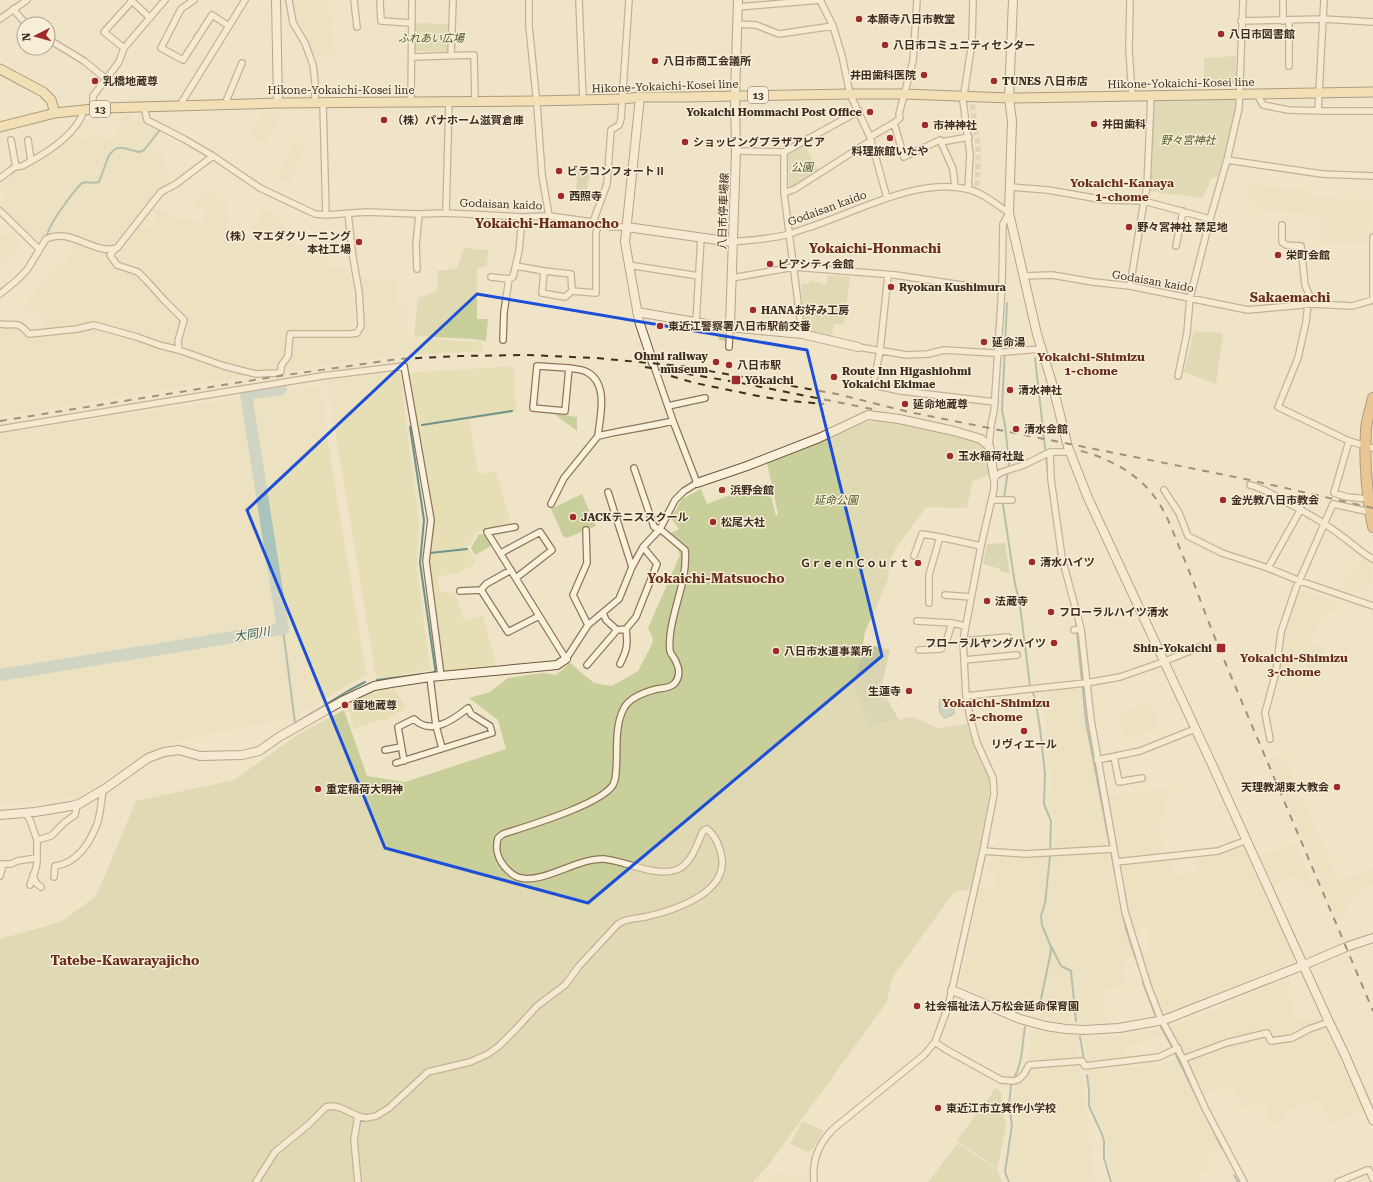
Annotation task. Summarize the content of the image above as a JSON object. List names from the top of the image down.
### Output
{
  "streets": {
    "main road": ["Hikone-Yokaichi-Kosei line", "13"],
    "street": ["Godaisan kaido", "八日市停車場線"]
  },
  "crossings": [
    ["Hikone-Yokaichi-Kosei line", "Godaisan kaido"],
    ["Hikone-Yokaichi-Kosei line", "八日市停車場線"],
    ["Godaisan kaido", "八日市停車場線"]
  ],
  "districts": [
    "Yokaichi-Kanaya 1-chome",
    "Yokaichi-Hamanocho",
    "Yokaichi-Honmachi",
    "Sakaemachi",
    "Yokaichi-Shimizu 1-chome",
    "Yokaichi-Matsuocho",
    "Yokaichi-Shimizu 3-chome",
    "Yokaichi-Shimizu 2-chome",
    "Tatebe-Kawarayajicho"
  ],
  "water": ["大同川"],
  "parks": [
    "ふれあい広場",
    "野々宮神社",
    "公園",
    "延命公園"
  ],
  "places": {
    "other": [
      "本願寺八日市教堂",
      "八日市図書館",
      "八日市コミュニティセンター",
      "八日市商工会議所",
      "井田歯科医院",
      "乳橋地蔵尊",
      "TUNES 八日市店",
      "Yokaichi Hommachi Post Office",
      "（株）パナホーム滋賀倉庫",
      "井田歯科",
      "市神神社",
      "料理旅館いたや",
      "ショッピングプラザアピア",
      "ビラコンフォートⅡ",
      "西照寺",
      "野々宮神社 禁足地",
      "（株）マエダクリーニング 本社工場",
      "栄町会館",
      "ピアシティ会館",
      "Ryokan Kushimura",
      "HANAお好み工房",
      "東近江警察署八日市駅前交番",
      "延命湯",
      "Ohmi railway museum",
      "八日市駅",
      "Route Inn Higashiohmi Yokaichi Ekimae",
      "清水神社",
      "延命地蔵尊",
      "清水会館",
      "玉水稲荷社趾",
      "浜野会館",
      "金光教八日市教会",
      "JACKテニススクール",
      "松尾大社",
      "清水ハイツ",
      "ＧｒｅｅｎＣｏｕｒｔ",
      "法蔵寺",
      "フローラルハイツ清水",
      "フローラルヤングハイツ",
      "八日市水道事業所",
      "生蓮寺",
      "鐘地蔵尊",
      "リヴィエール",
      "天理教湖東大教会",
      "重定稲荷大明神",
      "社会福祉法人万松会延命保育園",
      "東近江市立箕作小学校"
    ],
    "transit": ["Yōkaichi", "Shin-Yokaichi"]
  },
  "north": "left"
}
